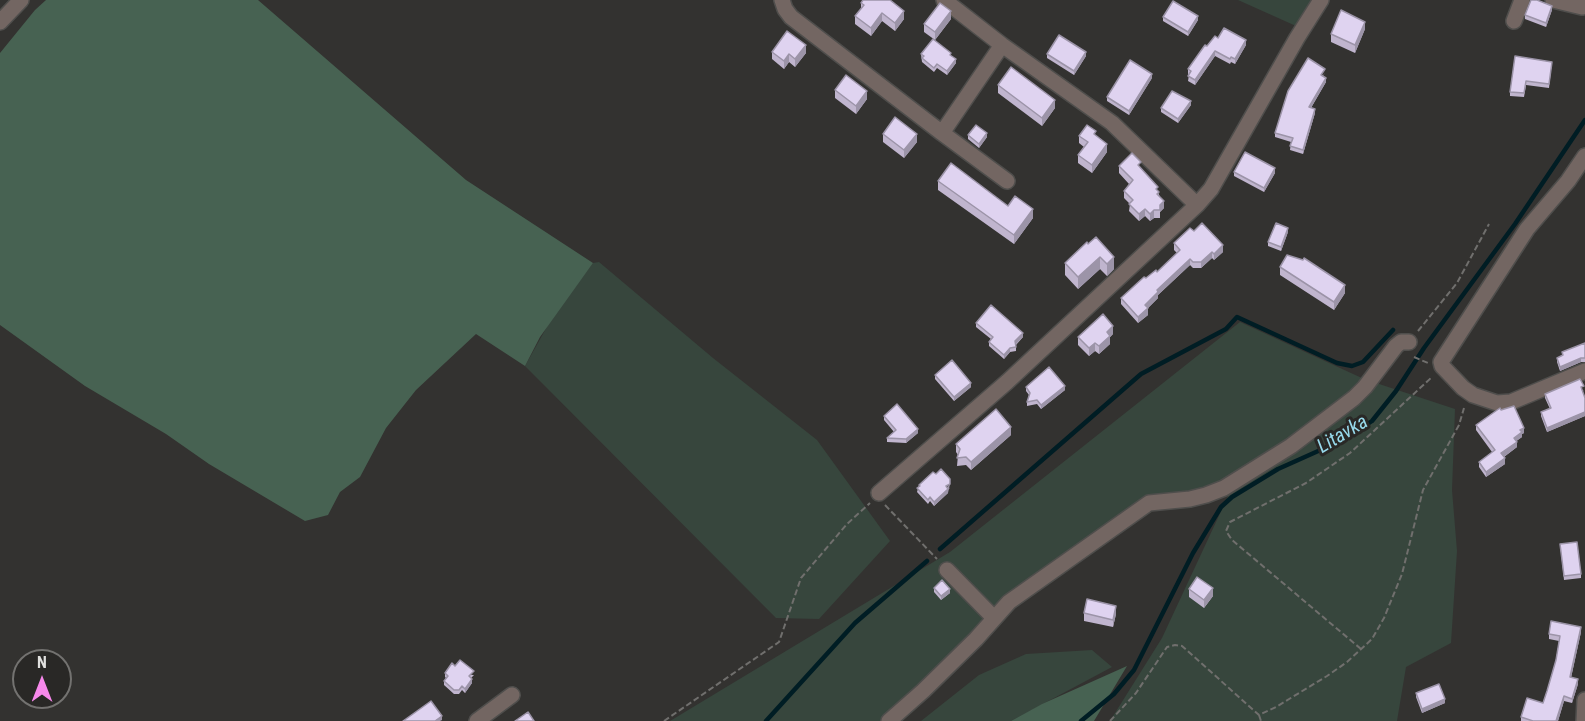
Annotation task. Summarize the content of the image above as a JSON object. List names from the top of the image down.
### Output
{
  "water": ["Litavka"],
  "north": "top"
}
